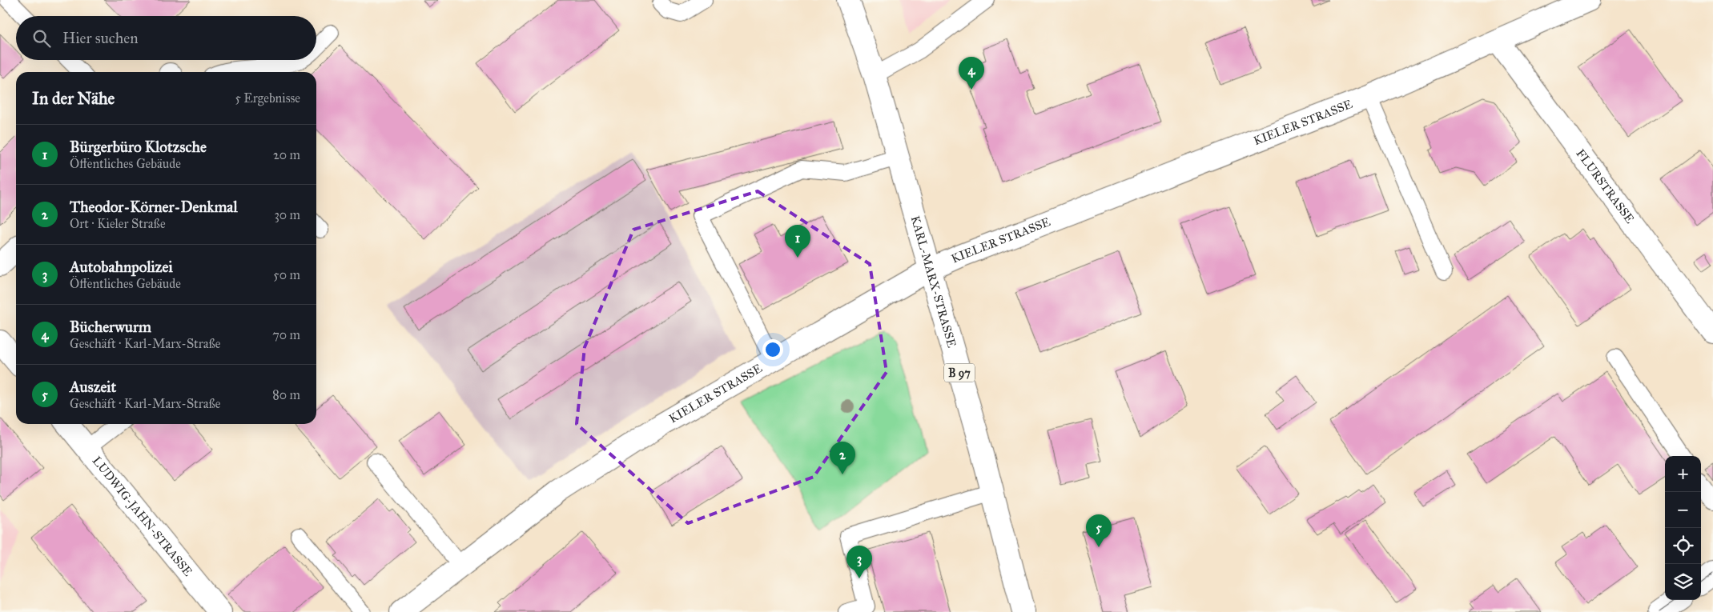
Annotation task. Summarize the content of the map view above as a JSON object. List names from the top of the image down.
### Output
{
  "streets": {
    "street": [
      "KIELER STRASSE",
      "FLURSTRASSE",
      "KARL-MARX-STRASSE",
      "B 97",
      "LUDWIG-JAHN-STRASSE"
    ]
  },
  "crossings": [
    ["KIELER STRASSE", "FLURSTRASSE"],
    ["KIELER STRASSE", "KARL-MARX-STRASSE"]
  ],
  "page": {
    "search": "Hier suchen",
    "pins": [
      "4",
      "1",
      "2",
      "5",
      "3"
    ],
    "heading": ["In der Nähe", "5 Ergebnisse"],
    "list": [
      {
        "mark": "1",
        "name": "Bürgerbüro Klotzsche",
        "note": "Öffentliches Gebäude",
        "value": "20 m"
      },
      {
        "mark": "2",
        "name": "Theodor-Körner-Denkmal",
        "note": "Ort · Kieler Straße",
        "value": "30 m"
      },
      {
        "mark": "3",
        "name": "Autobahnpolizei",
        "note": "Öffentliches Gebäude",
        "value": "50 m"
      },
      {
        "mark": "4",
        "name": "Bücherwurm",
        "note": "Geschäft · Karl-Marx-Straße",
        "value": "70 m"
      },
      {
        "mark": "5",
        "name": "Auszeit",
        "note": "Geschäft · Karl-Marx-Straße",
        "value": "80 m"
      }
    ],
    "map_buttons": ["+", "−"]
  }
}
